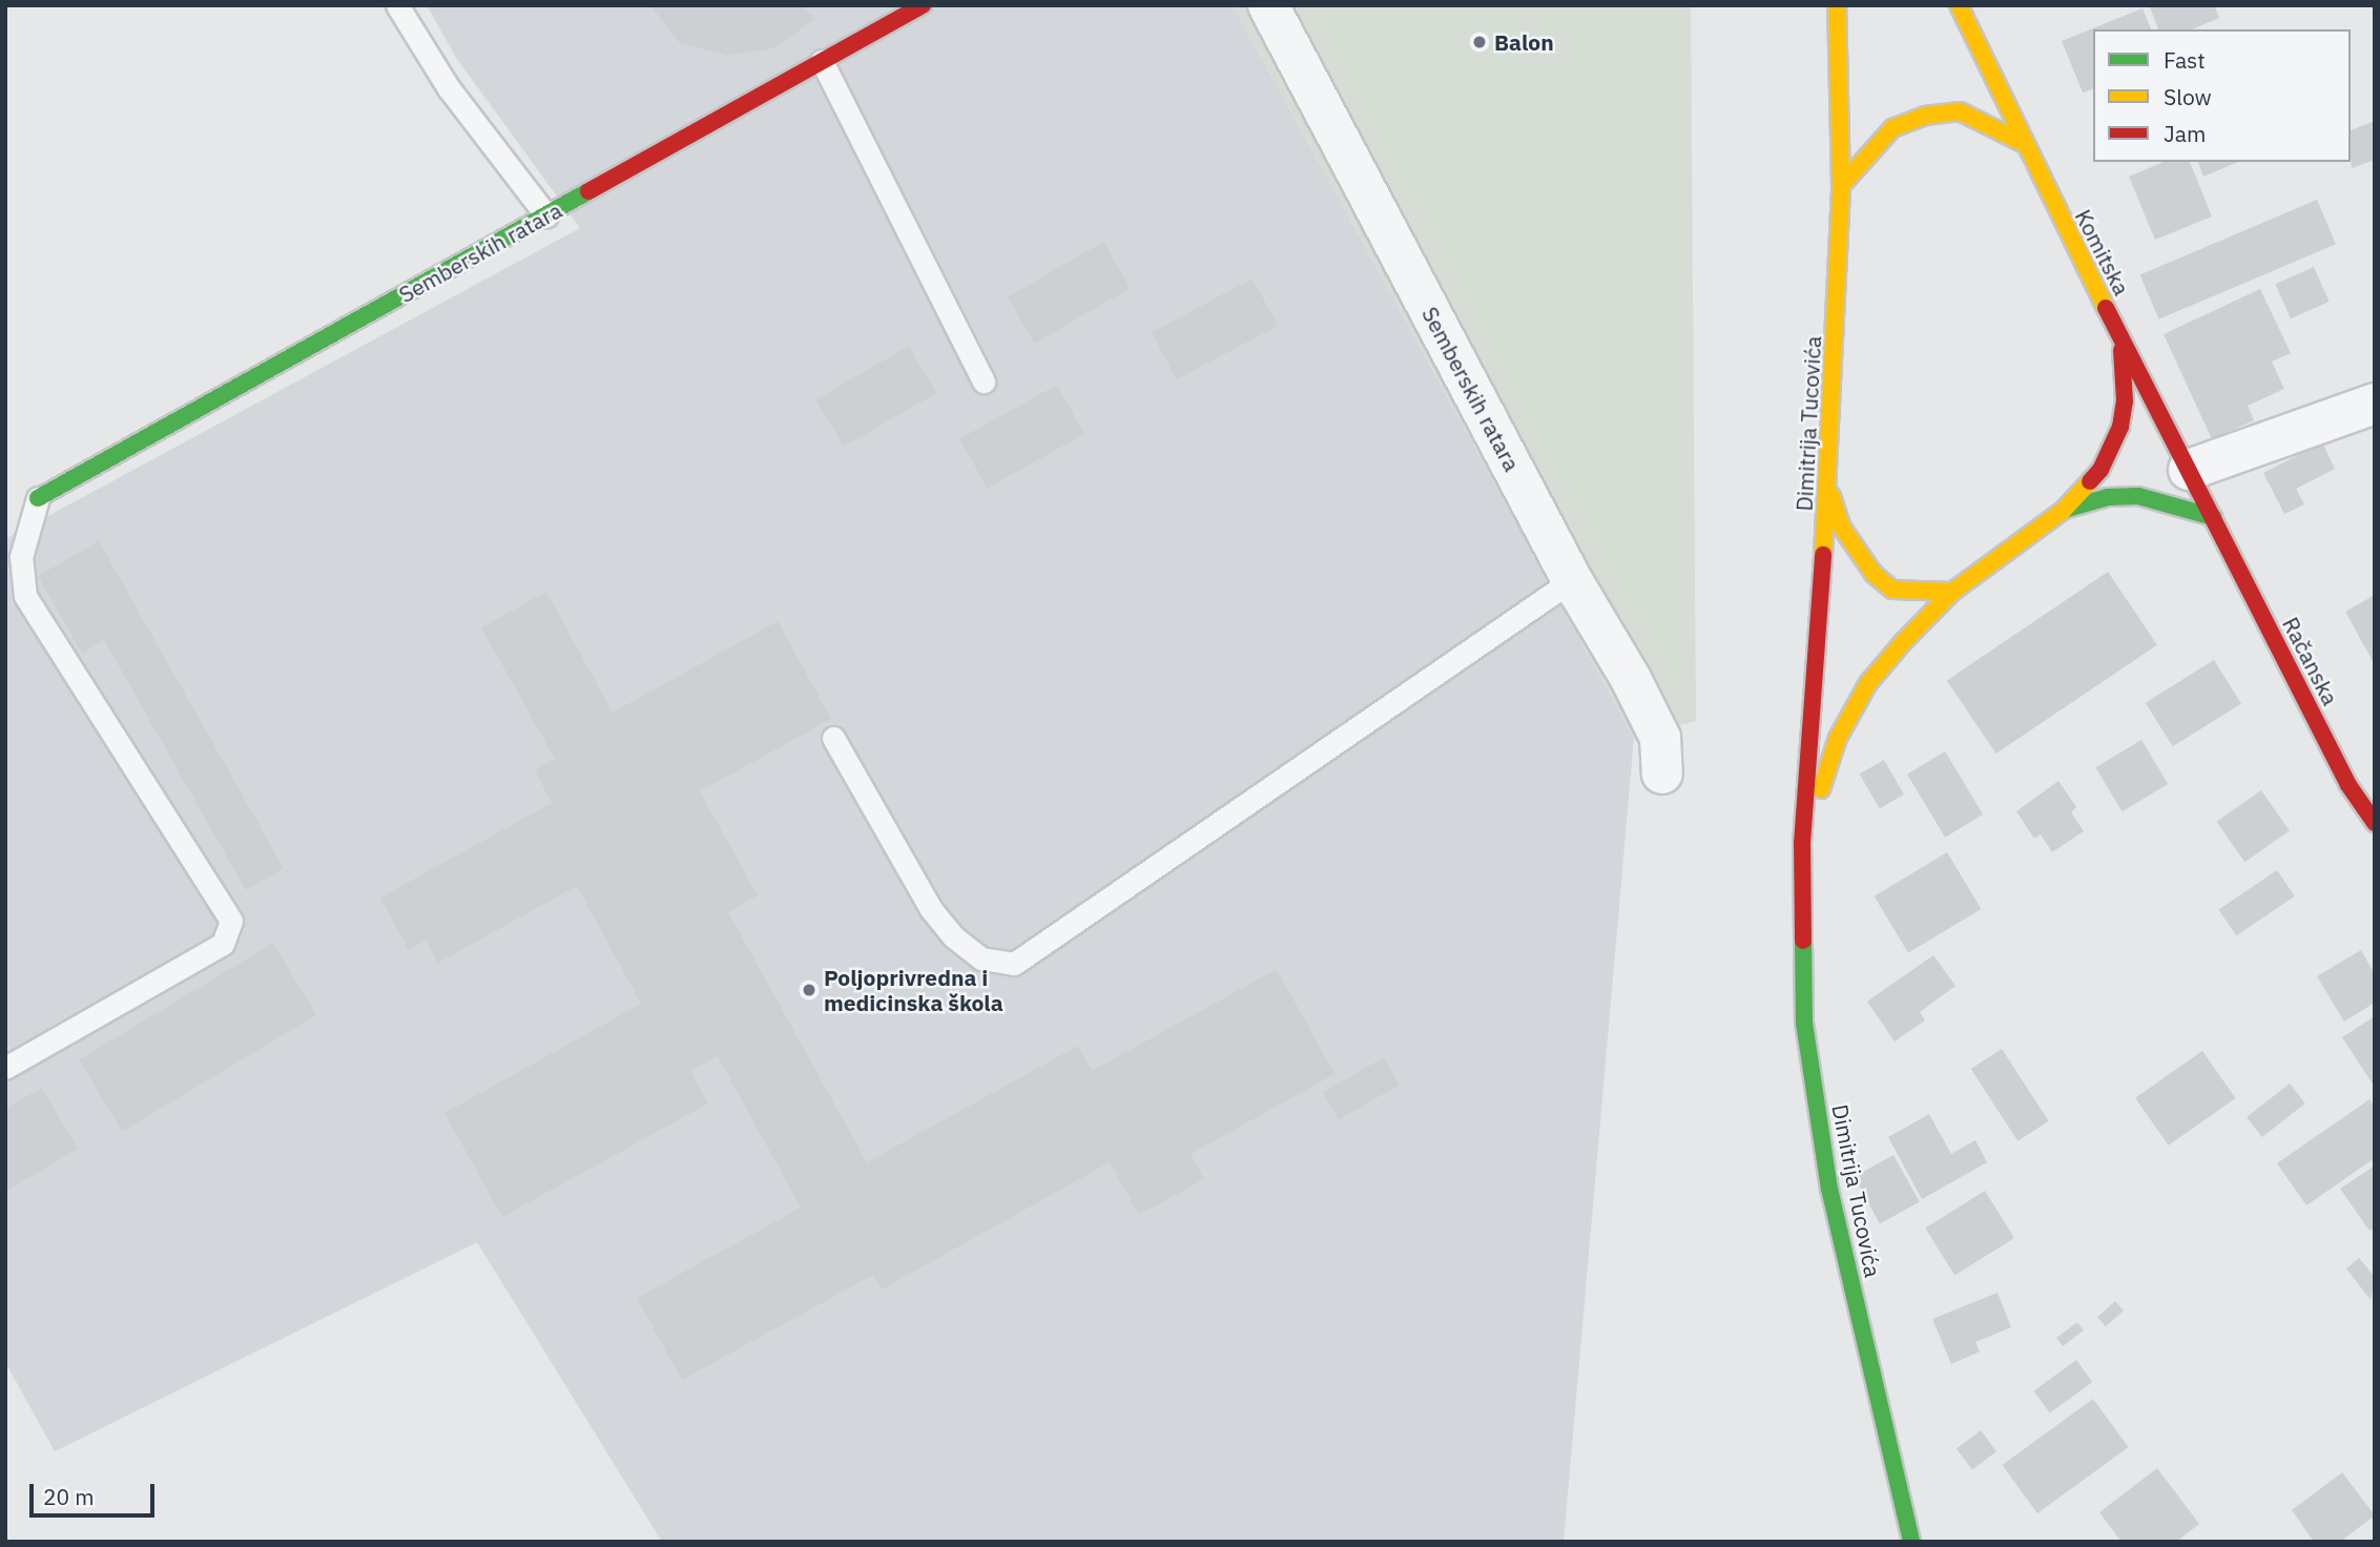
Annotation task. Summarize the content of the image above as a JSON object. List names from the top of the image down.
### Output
{
  "streets": {
    "main road": [
      "Semberskih ratara",
      "Komitska",
      "Dimitrija Tucovića",
      "Račanska"
    ]
  },
  "crossings": [
    ["Komitska", "Dimitrija Tucovića"],
    ["Komitska", "Račanska"],
    ["Dimitrija Tucovića", "Račanska"]
  ],
  "places": ["Balon", "Poljoprivredna i medicinska škola"],
  "legend": ["Fast", "Slow", "Jam"],
  "scale_bar": "20 m"
}
